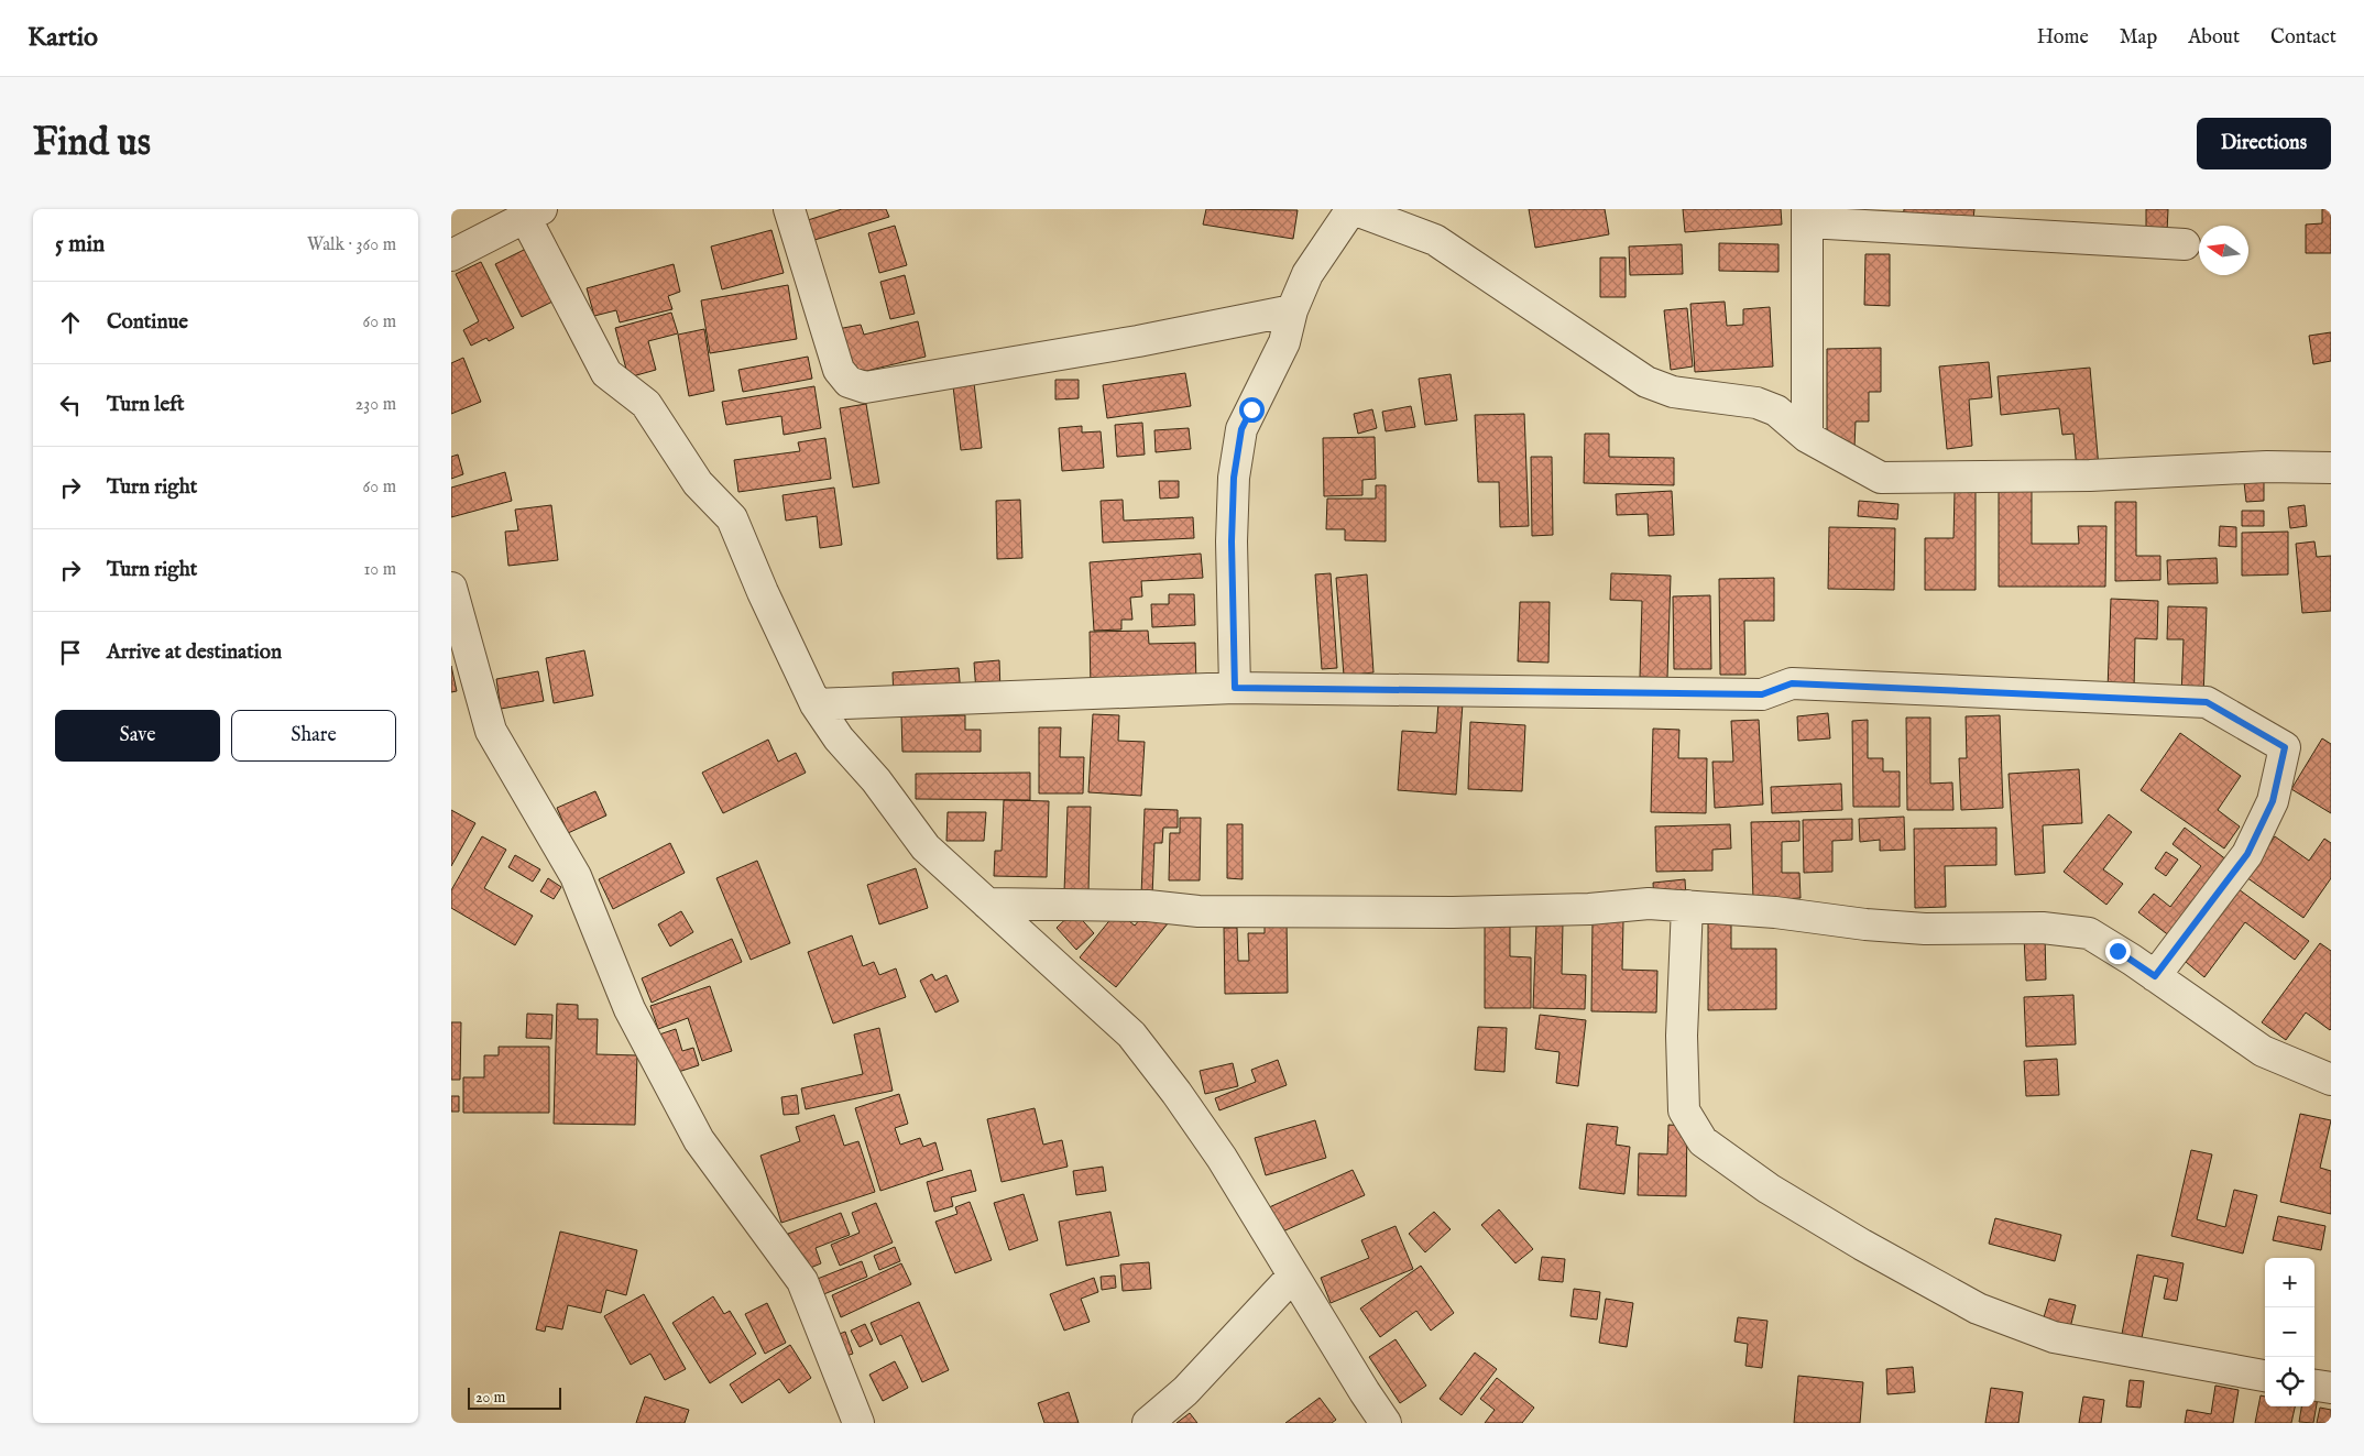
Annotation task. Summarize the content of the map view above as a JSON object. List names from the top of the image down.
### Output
{
  "scale_bar": "20 m",
  "north": "left",
  "page": {
    "header": "Kartio",
    "nav": [
      "Home",
      "Map",
      "About",
      "Contact"
    ],
    "buttons": [
      "Directions",
      ["Save", "Share"]
    ],
    "title": "Find us",
    "heading": ["5 min", "Walk · 360 m"],
    "list": [
      ["Continue", "60 m"],
      ["Turn left", "230 m"],
      ["Turn right", "60 m"],
      ["Turn right", "10 m"],
      "Arrive at destination"
    ],
    "map_buttons": ["+", "−"],
    "scale": "20 m"
  }
}
